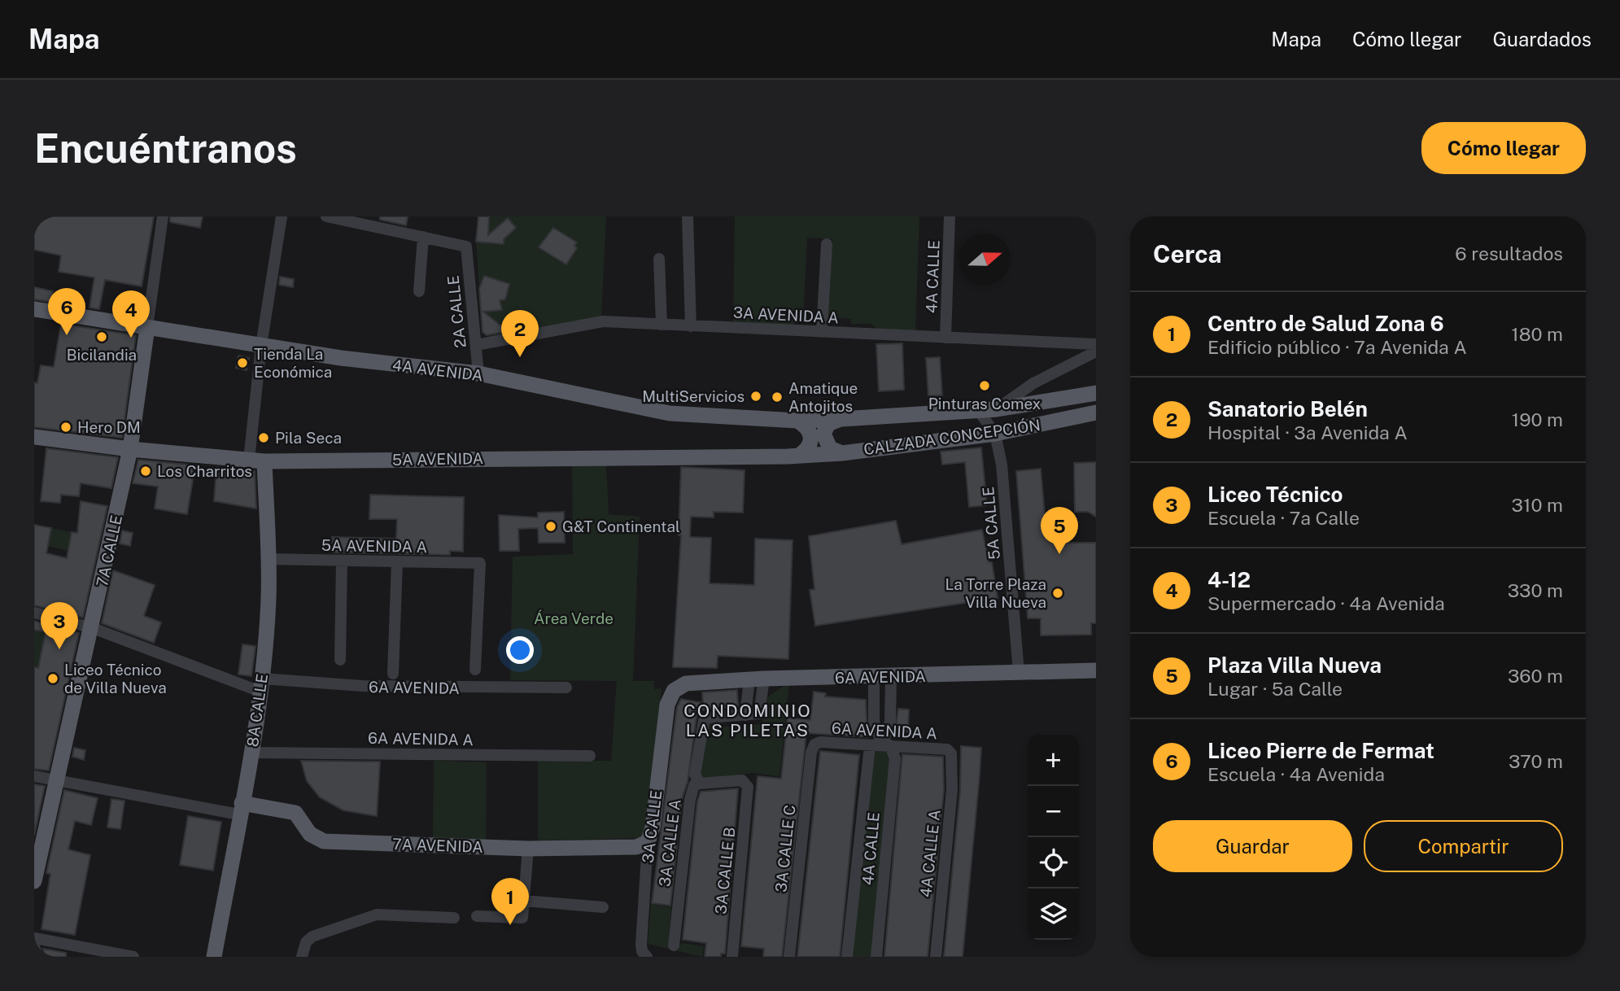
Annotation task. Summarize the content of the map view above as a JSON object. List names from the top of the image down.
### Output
{
  "streets": {
    "main road": [
      "4A AVENIDA",
      "CALZADA CONCEPCIÓN",
      "5A AVENIDA",
      "7A CALLE",
      "6A AVENIDA",
      "8A CALLE",
      "3A CALLE",
      "7A AVENIDA"
    ],
    "street": [
      "4A CALLE",
      "2A CALLE",
      "3A AVENIDA A",
      "5A CALLE",
      "5A AVENIDA A",
      "6A AVENIDA A",
      "3A CALLE A",
      "3A CALLE C",
      "4A CALLE A",
      "3A CALLE B"
    ]
  },
  "crossings": [
    ["4A CALLE", "3A AVENIDA A"],
    ["4A CALLE", "6A AVENIDA"],
    ["4A CALLE", "6A AVENIDA A"],
    ["2A CALLE", "3A AVENIDA A"],
    ["2A CALLE", "4A AVENIDA"],
    ["4A AVENIDA", "CALZADA CONCEPCIÓN"],
    ["4A AVENIDA", "7A CALLE"],
    ["4A AVENIDA", "8A CALLE"],
    ["CALZADA CONCEPCIÓN", "5A AVENIDA"],
    ["CALZADA CONCEPCIÓN", "5A CALLE"],
    ["5A AVENIDA", "7A CALLE"],
    ["5A AVENIDA", "8A CALLE"],
    ["5A CALLE", "6A AVENIDA"],
    ["5A AVENIDA A", "8A CALLE"],
    ["7A CALLE", "6A AVENIDA"],
    ["7A CALLE", "7A AVENIDA"],
    ["6A AVENIDA", "8A CALLE"],
    ["6A AVENIDA", "3A CALLE"],
    ["8A CALLE", "6A AVENIDA A"],
    ["8A CALLE", "7A AVENIDA"],
    ["6A AVENIDA A", "3A CALLE C"],
    ["6A AVENIDA A", "4A CALLE A"],
    ["3A CALLE", "7A AVENIDA"],
    ["3A CALLE A", "3A CALLE B"]
  ],
  "districts": ["CONDOMINIO LAS PILETAS"],
  "parks": ["Área Verde"],
  "places": [
    "Bicilandia",
    "Tienda La Económica",
    "Pinturas Comex",
    "MultiServicios",
    "Amatique Antojitos",
    "Hero DM",
    "Pila Seca",
    "Los Charritos",
    "G&T Continental",
    "La Torre Plaza Villa Nueva",
    "Liceo Técnico de Villa Nueva"
  ],
  "north": "right",
  "page": {
    "header": "Mapa",
    "nav": ["Mapa", "Cómo llegar", "Guardados"],
    "buttons": [
      "Cómo llegar",
      ["Guardar", "Compartir"]
    ],
    "title": "Encuéntranos",
    "heading": ["Cerca", "6 resultados"],
    "pins": [
      "6",
      "4",
      "2",
      "5",
      "3",
      "1"
    ],
    "list": [
      {
        "mark": "1",
        "name": "Centro de Salud Zona 6",
        "note": "Edificio público · 7a Avenida A",
        "value": "180 m"
      },
      {
        "mark": "2",
        "name": "Sanatorio Belén",
        "note": "Hospital · 3a Avenida A",
        "value": "190 m"
      },
      {
        "mark": "3",
        "name": "Liceo Técnico",
        "note": "Escuela · 7a Calle",
        "value": "310 m"
      },
      {
        "mark": "4",
        "name": "4-12",
        "note": "Supermercado · 4a Avenida",
        "value": "330 m"
      },
      {
        "mark": "5",
        "name": "Plaza Villa Nueva",
        "note": "Lugar · 5a Calle",
        "value": "360 m"
      },
      {
        "mark": "6",
        "name": "Liceo Pierre de Fermat",
        "note": "Escuela · 4a Avenida",
        "value": "370 m"
      }
    ],
    "map_buttons": ["+", "−"]
  }
}
